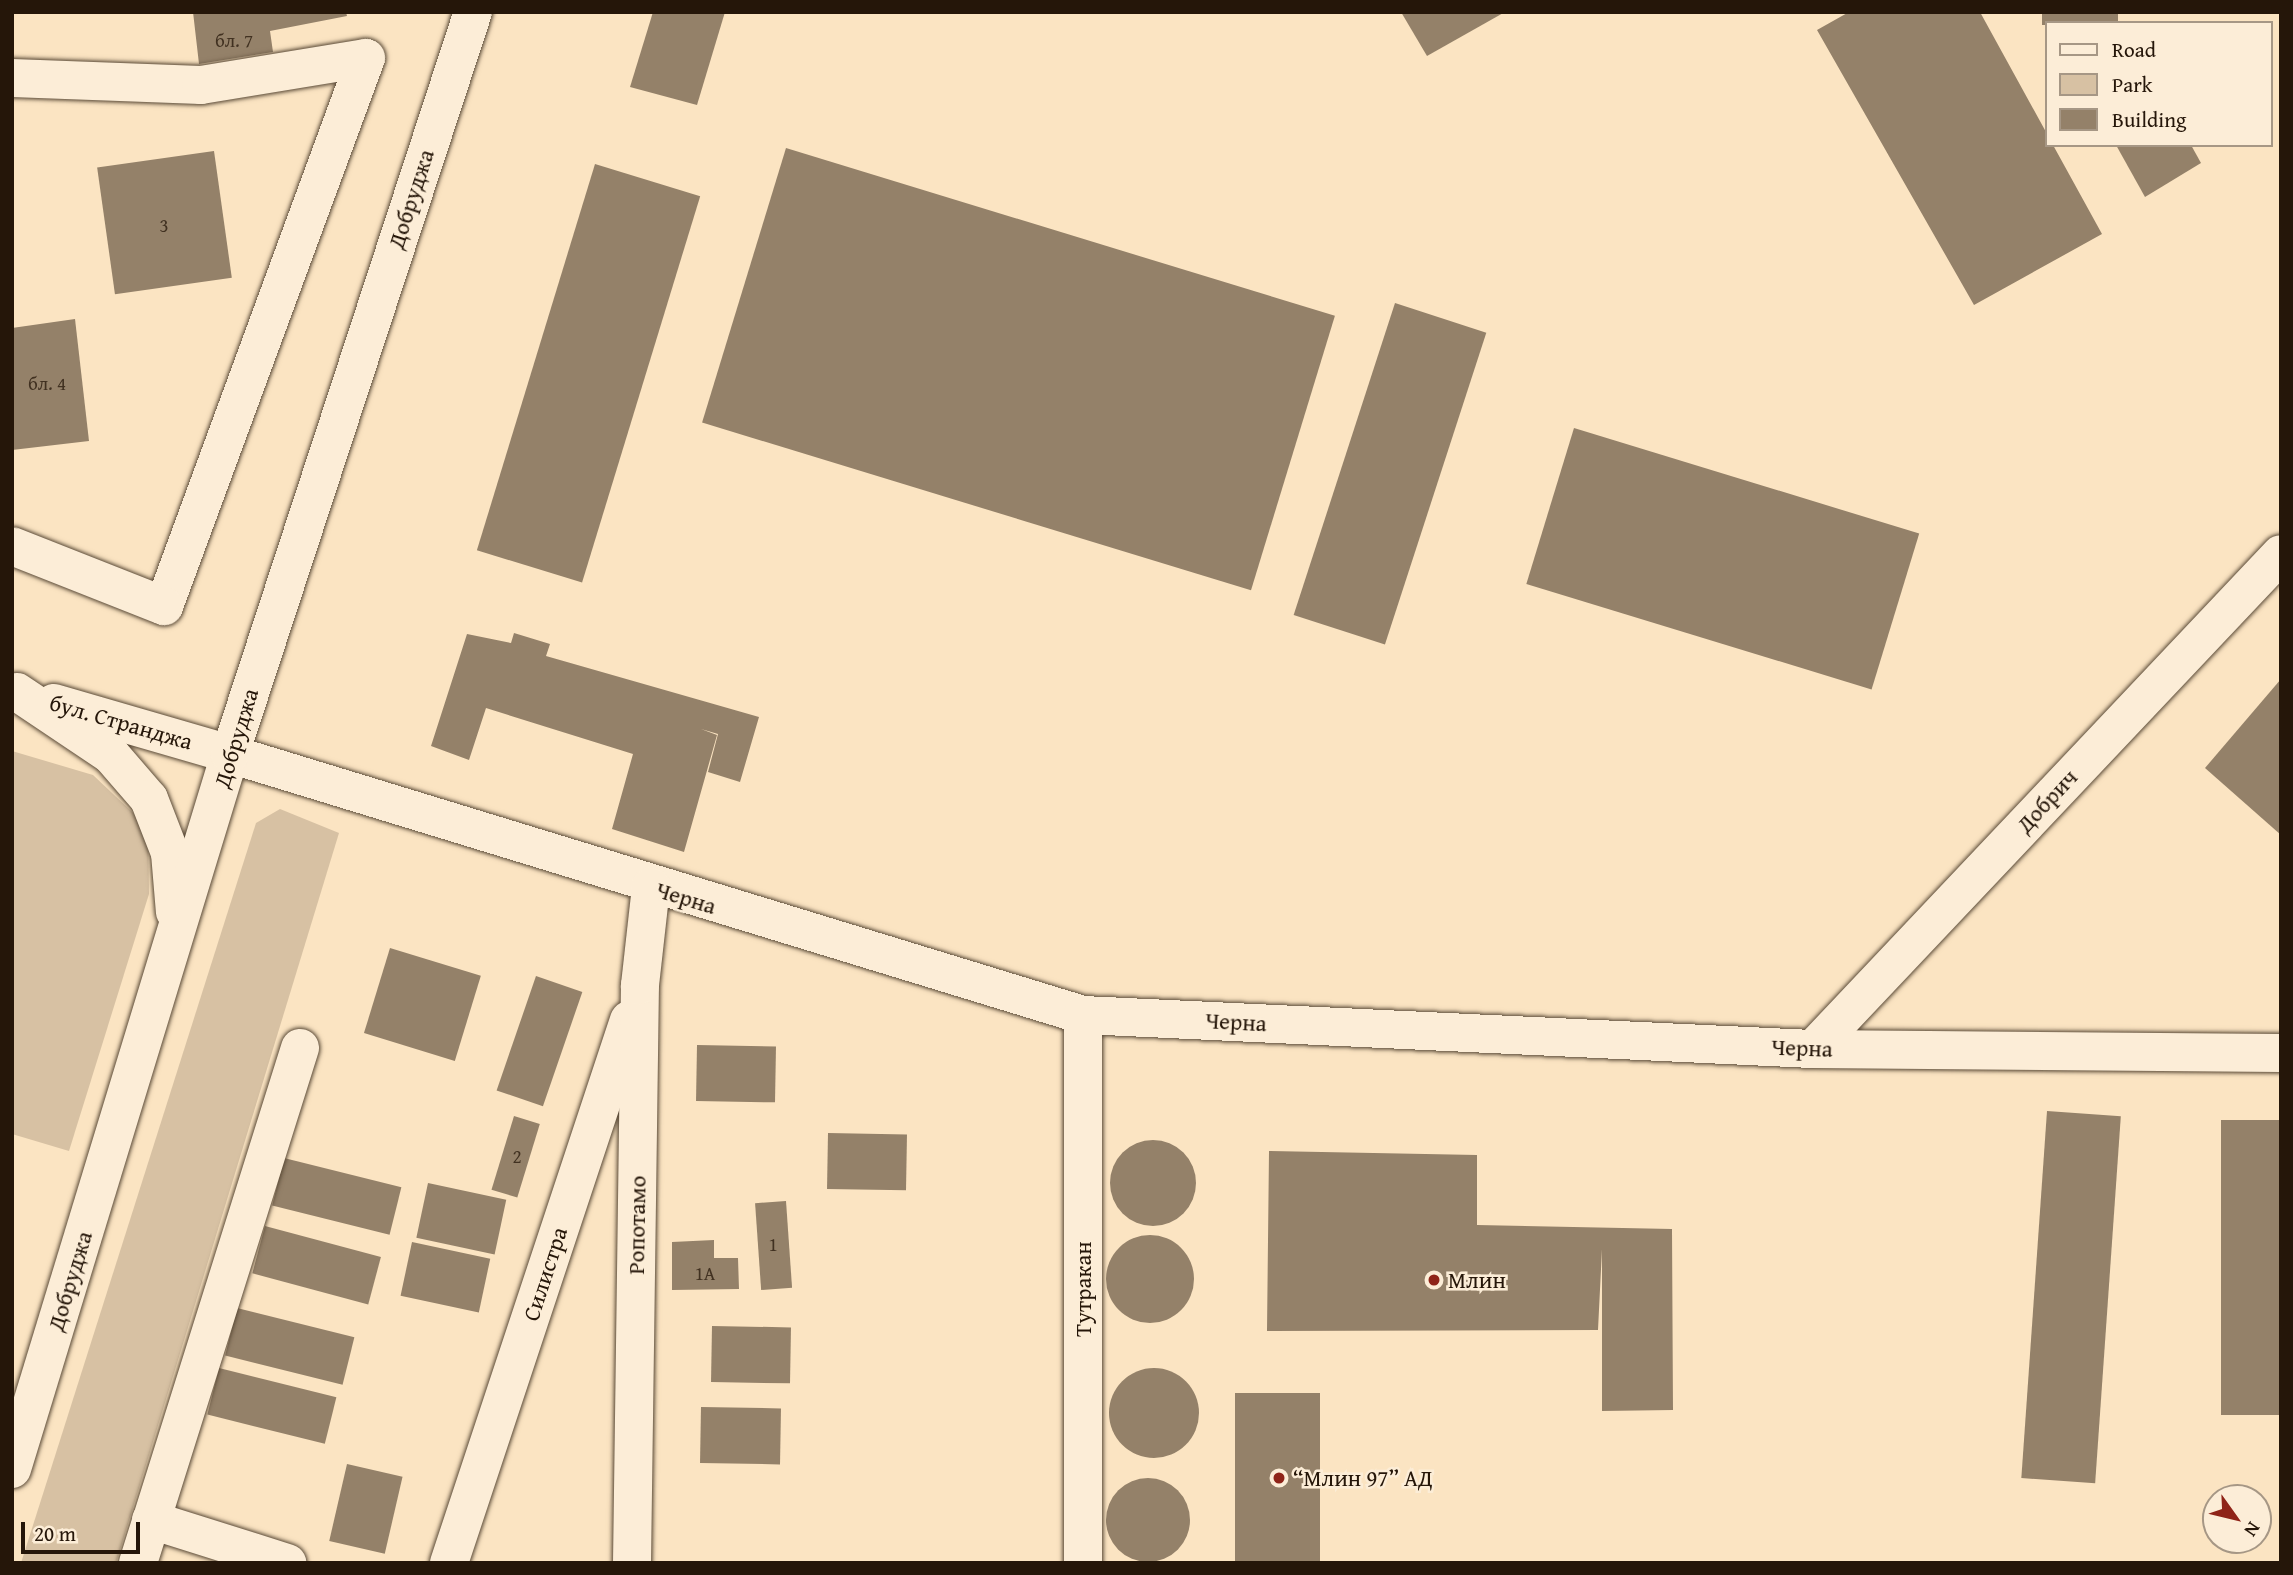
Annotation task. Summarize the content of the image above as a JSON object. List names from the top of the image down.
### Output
{
  "streets": {
    "street": [
      "Добруджа",
      "бул. Странджа",
      "Добрич",
      "Черна",
      "Ропотамо",
      "Силистра",
      "Тутракан"
    ]
  },
  "crossings": [
    ["Добруджа", "бул. Странджа"],
    ["Добруджа", "Черна"],
    ["бул. Странджа", "Черна"],
    ["Добрич", "Черна"],
    ["Черна", "Ропотамо"],
    ["Черна", "Тутракан"],
    ["Ропотамо", "Силистра"]
  ],
  "places": ["Млин", "“Млин 97” АД"],
  "house_numbers": [
    "бл. 7",
    "3",
    "бл. 4",
    "2",
    "1",
    "1А"
  ],
  "legend": ["Road", "Park", "Building"],
  "scale_bar": "20 m",
  "north": "bottom right"
}
